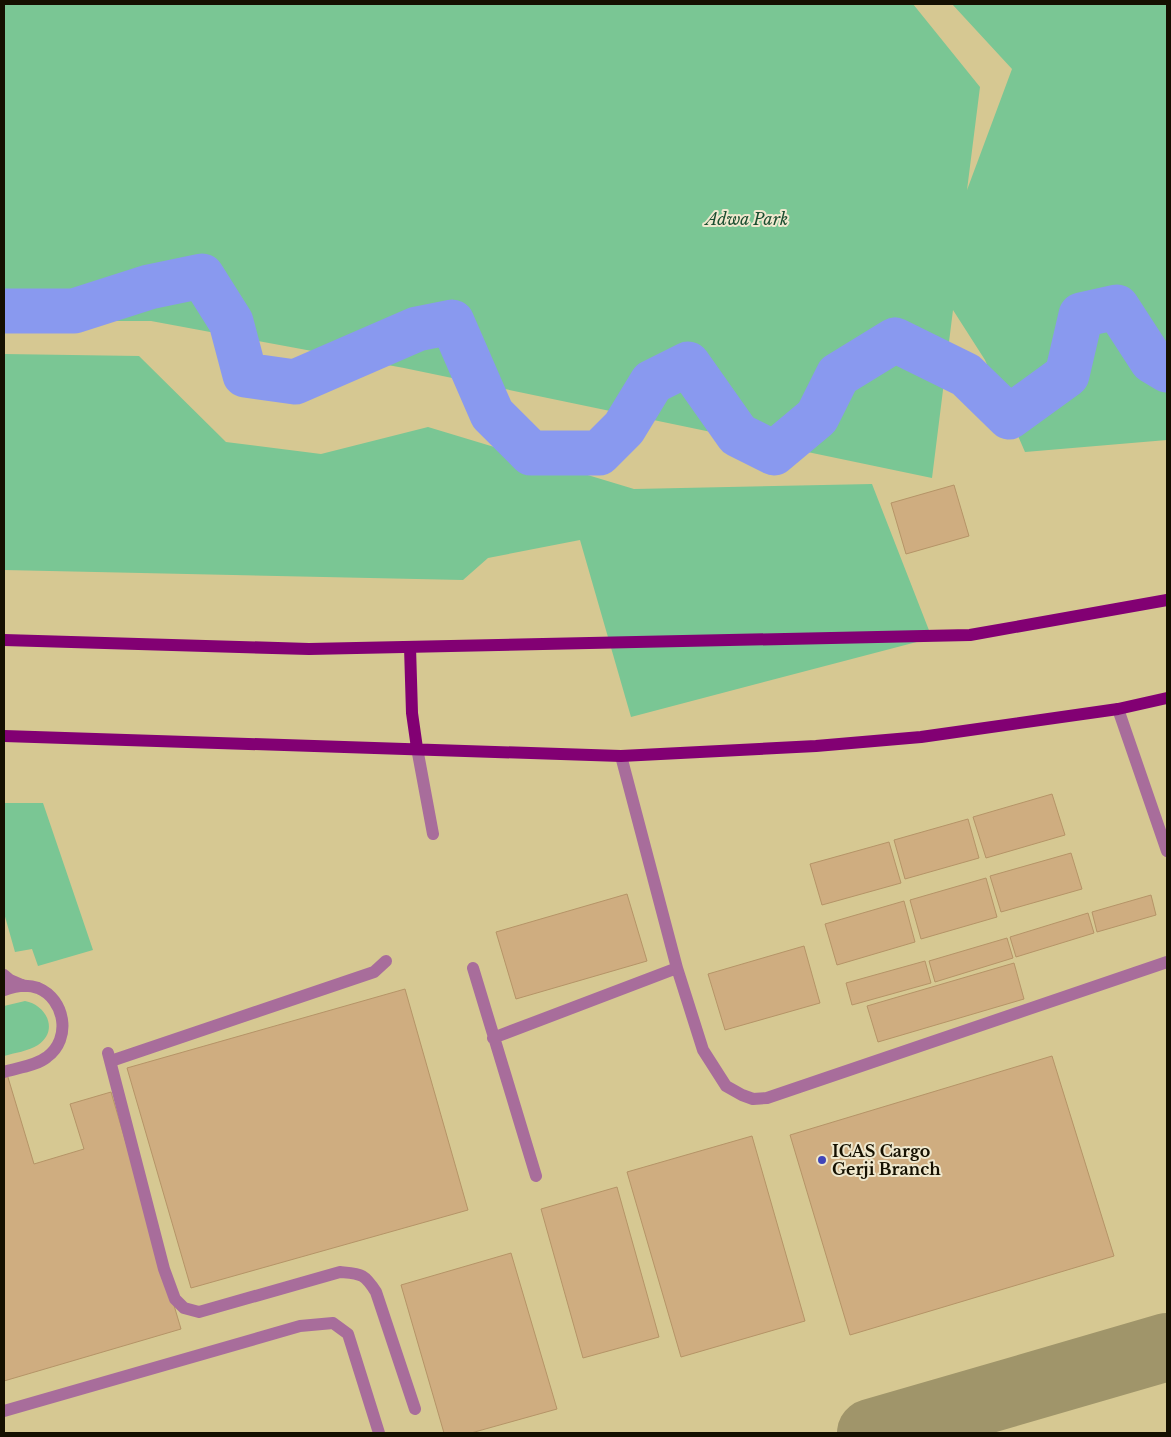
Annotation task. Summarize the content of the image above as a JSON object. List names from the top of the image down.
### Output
{
  "parks": ["Adwa Park"],
  "places": ["ICAS Cargo Gerji Branch"]
}
